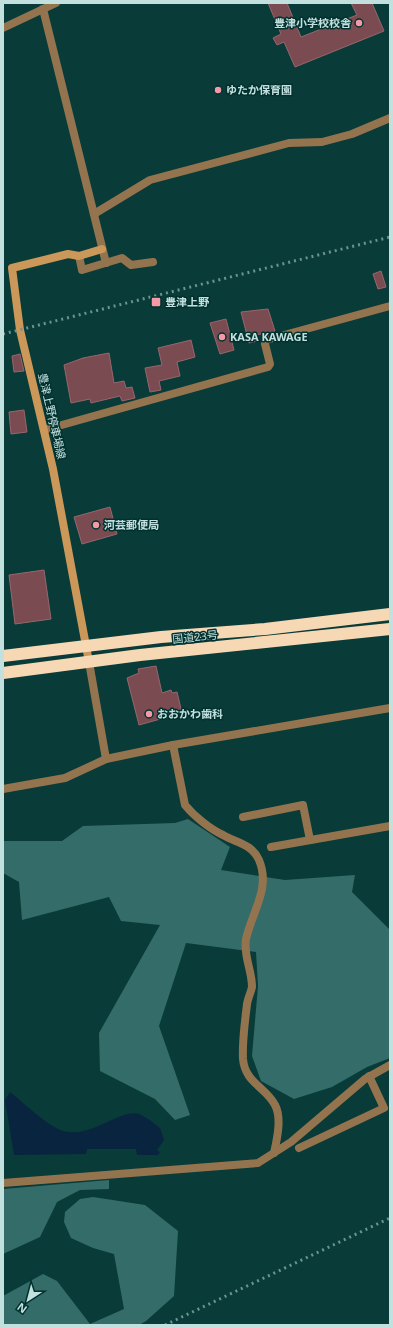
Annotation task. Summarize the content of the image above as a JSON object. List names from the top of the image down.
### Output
{
  "streets": {
    "highway": ["国道23号"],
    "main road": ["豊津上野停車場線"]
  },
  "crossings": [
    ["豊津上野停車場線", "国道23号"]
  ],
  "places": {
    "other": [
      "豊津小学校校舎",
      "ゆたか保育園",
      "KASA KAWAGE",
      "河芸郵便局",
      "おおかわ歯科"
    ],
    "transit": ["豊津上野"]
  },
  "north": "bottom left"
}
